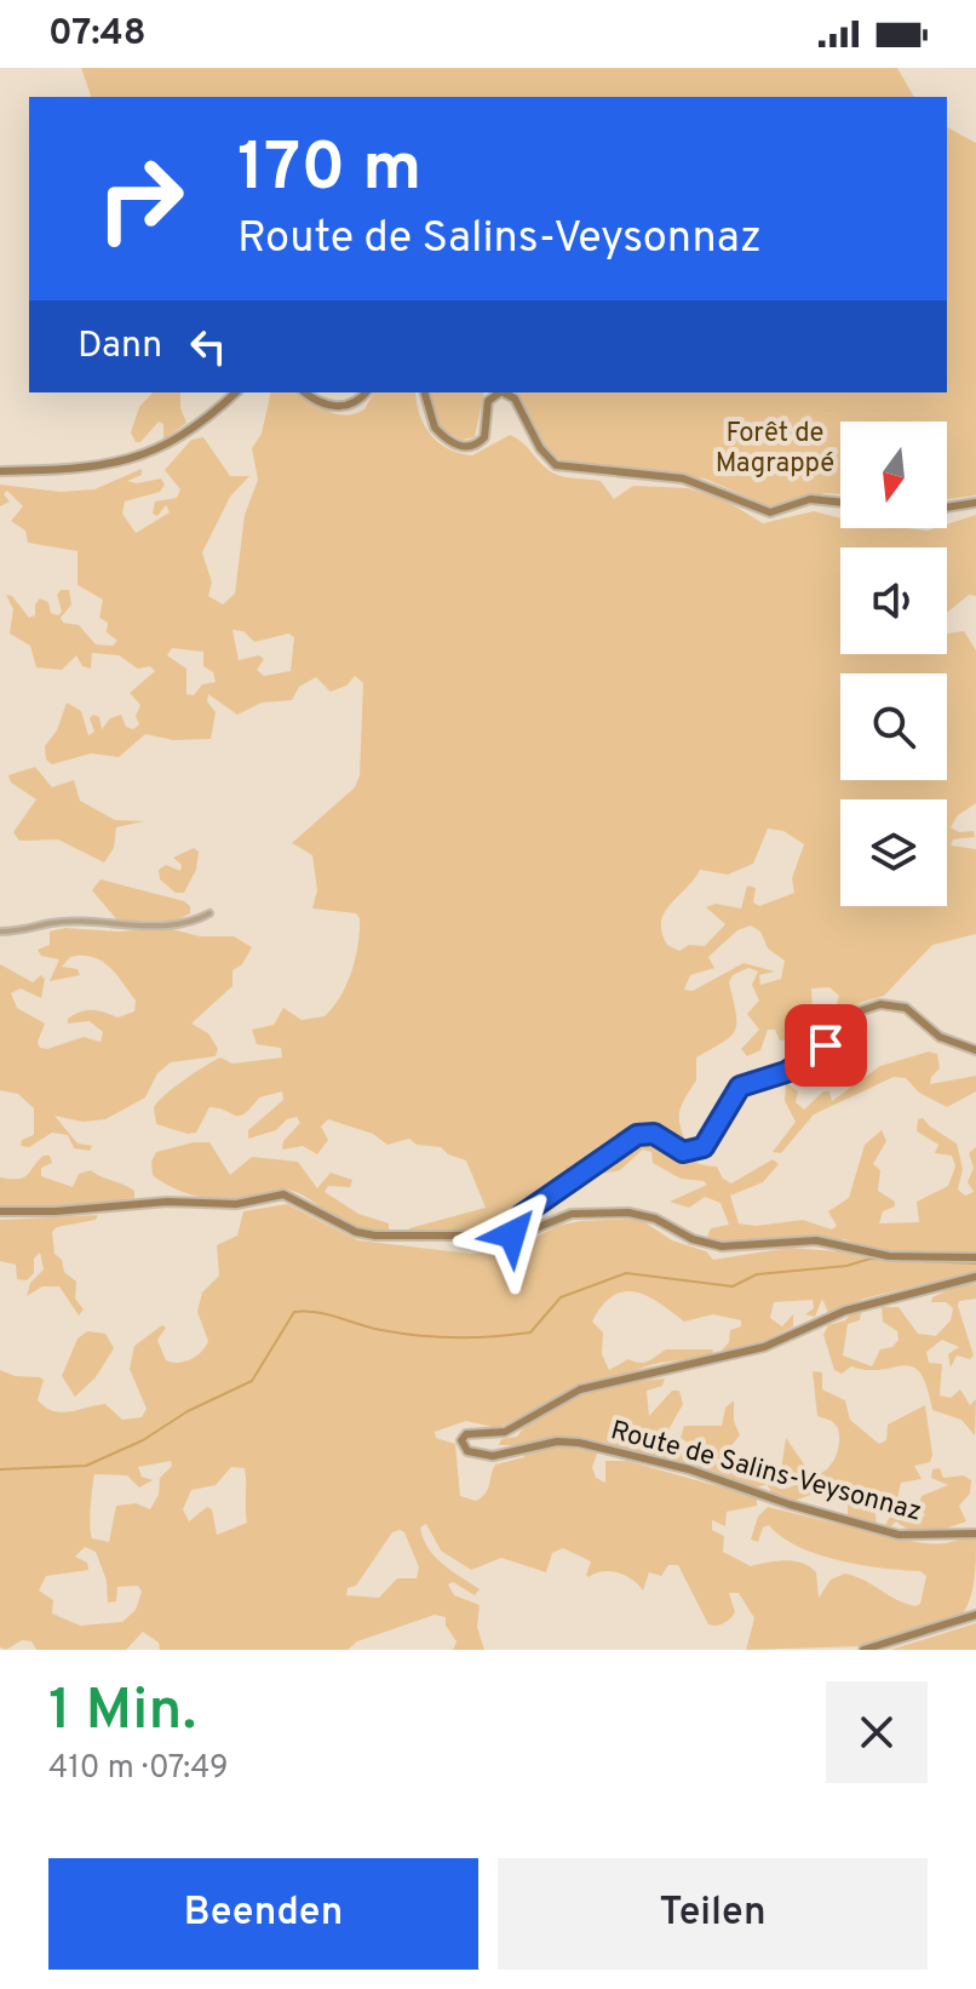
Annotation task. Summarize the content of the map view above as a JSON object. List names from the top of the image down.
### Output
{
  "streets": {
    "street": ["Route de Salins-Veysonnaz"]
  },
  "parks": ["Forêt de Magrappé"],
  "north": "bottom",
  "page": {
    "status": "07:48",
    "turn": ["170 m", "Route de Salins-Veysonnaz"],
    "then": "Dann",
    "heading": ["1 Min.", "410 m · 07:49"],
    "buttons": ["Beenden", "Teilen"]
  }
}
